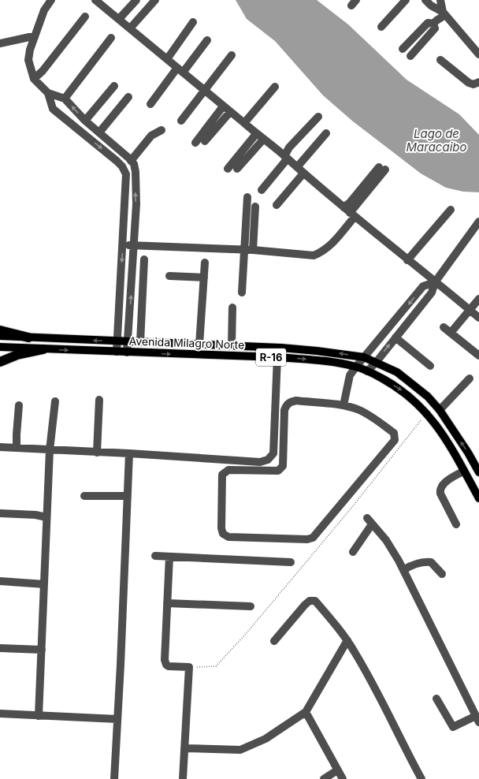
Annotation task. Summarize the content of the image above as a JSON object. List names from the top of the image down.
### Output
{
  "streets": {
    "main road": ["Avenida Milagro Norte", "R-16"]
  },
  "water": ["Lago de Maracaibo"]
}
